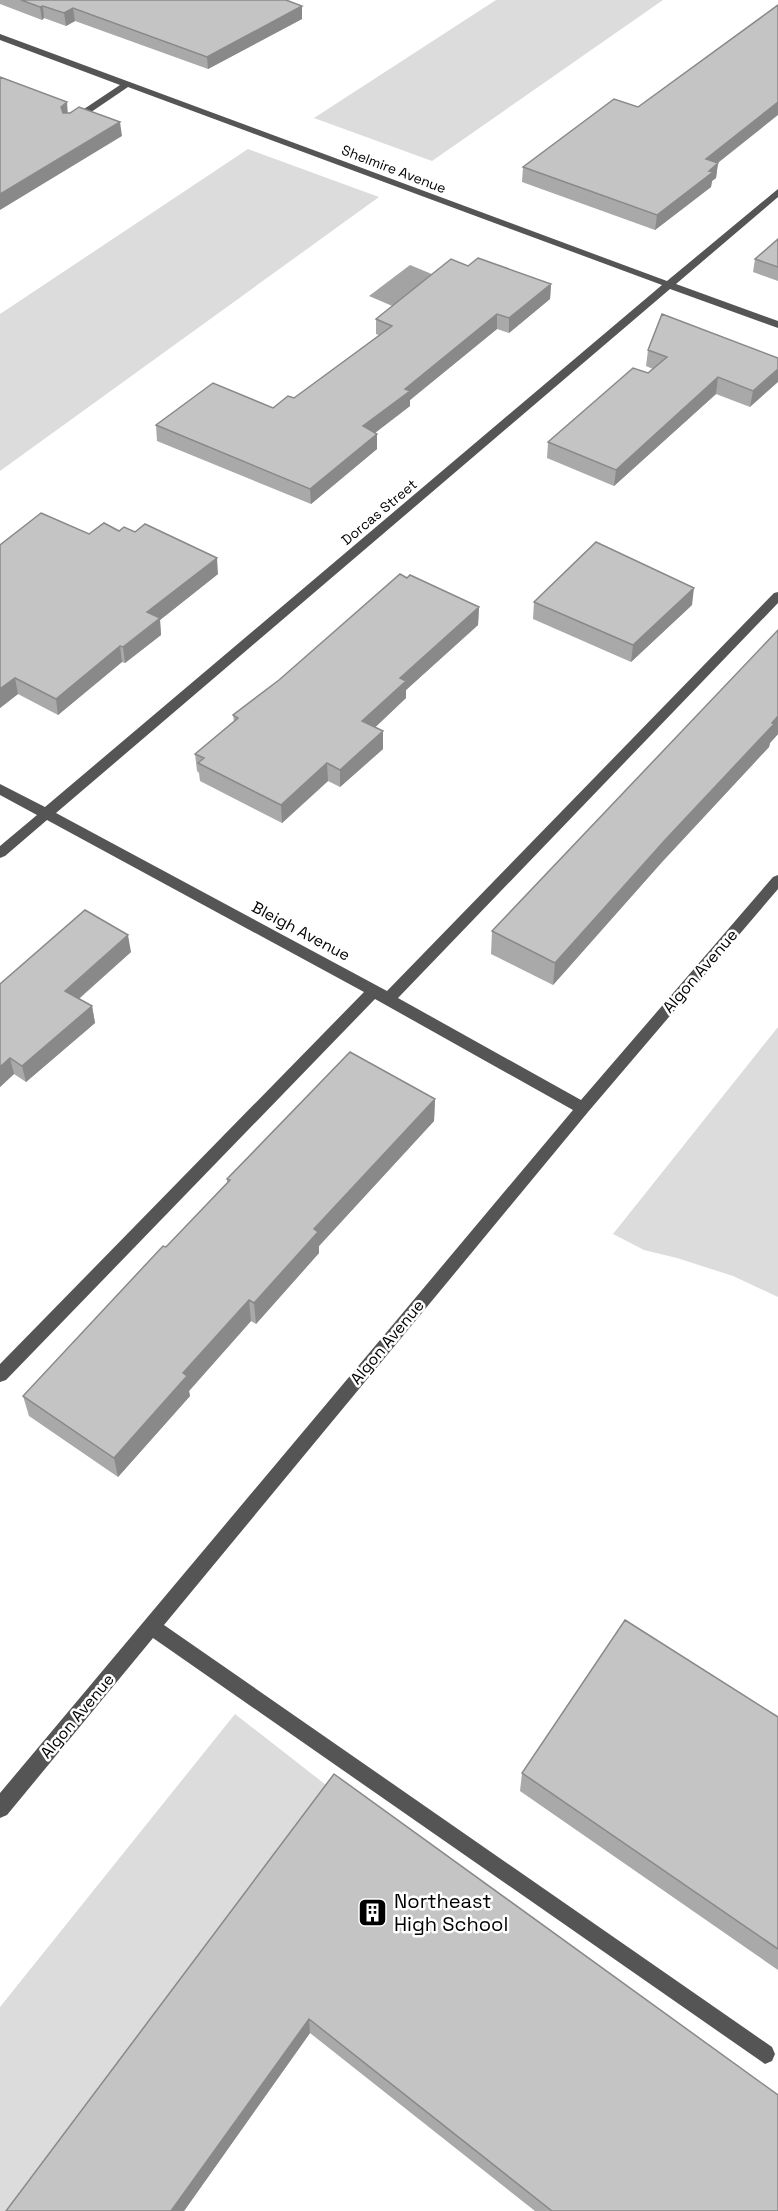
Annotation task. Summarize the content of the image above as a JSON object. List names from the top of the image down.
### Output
{
  "streets": {
    "street": [
      "Shelmire Avenue",
      "Dorcas Street",
      "Bleigh Avenue",
      "Algon Avenue"
    ]
  },
  "crossings": [
    ["Shelmire Avenue", "Dorcas Street"],
    ["Dorcas Street", "Bleigh Avenue"],
    ["Bleigh Avenue", "Algon Avenue"]
  ],
  "places": {
    "building": ["Northeast High School"]
  }
}
